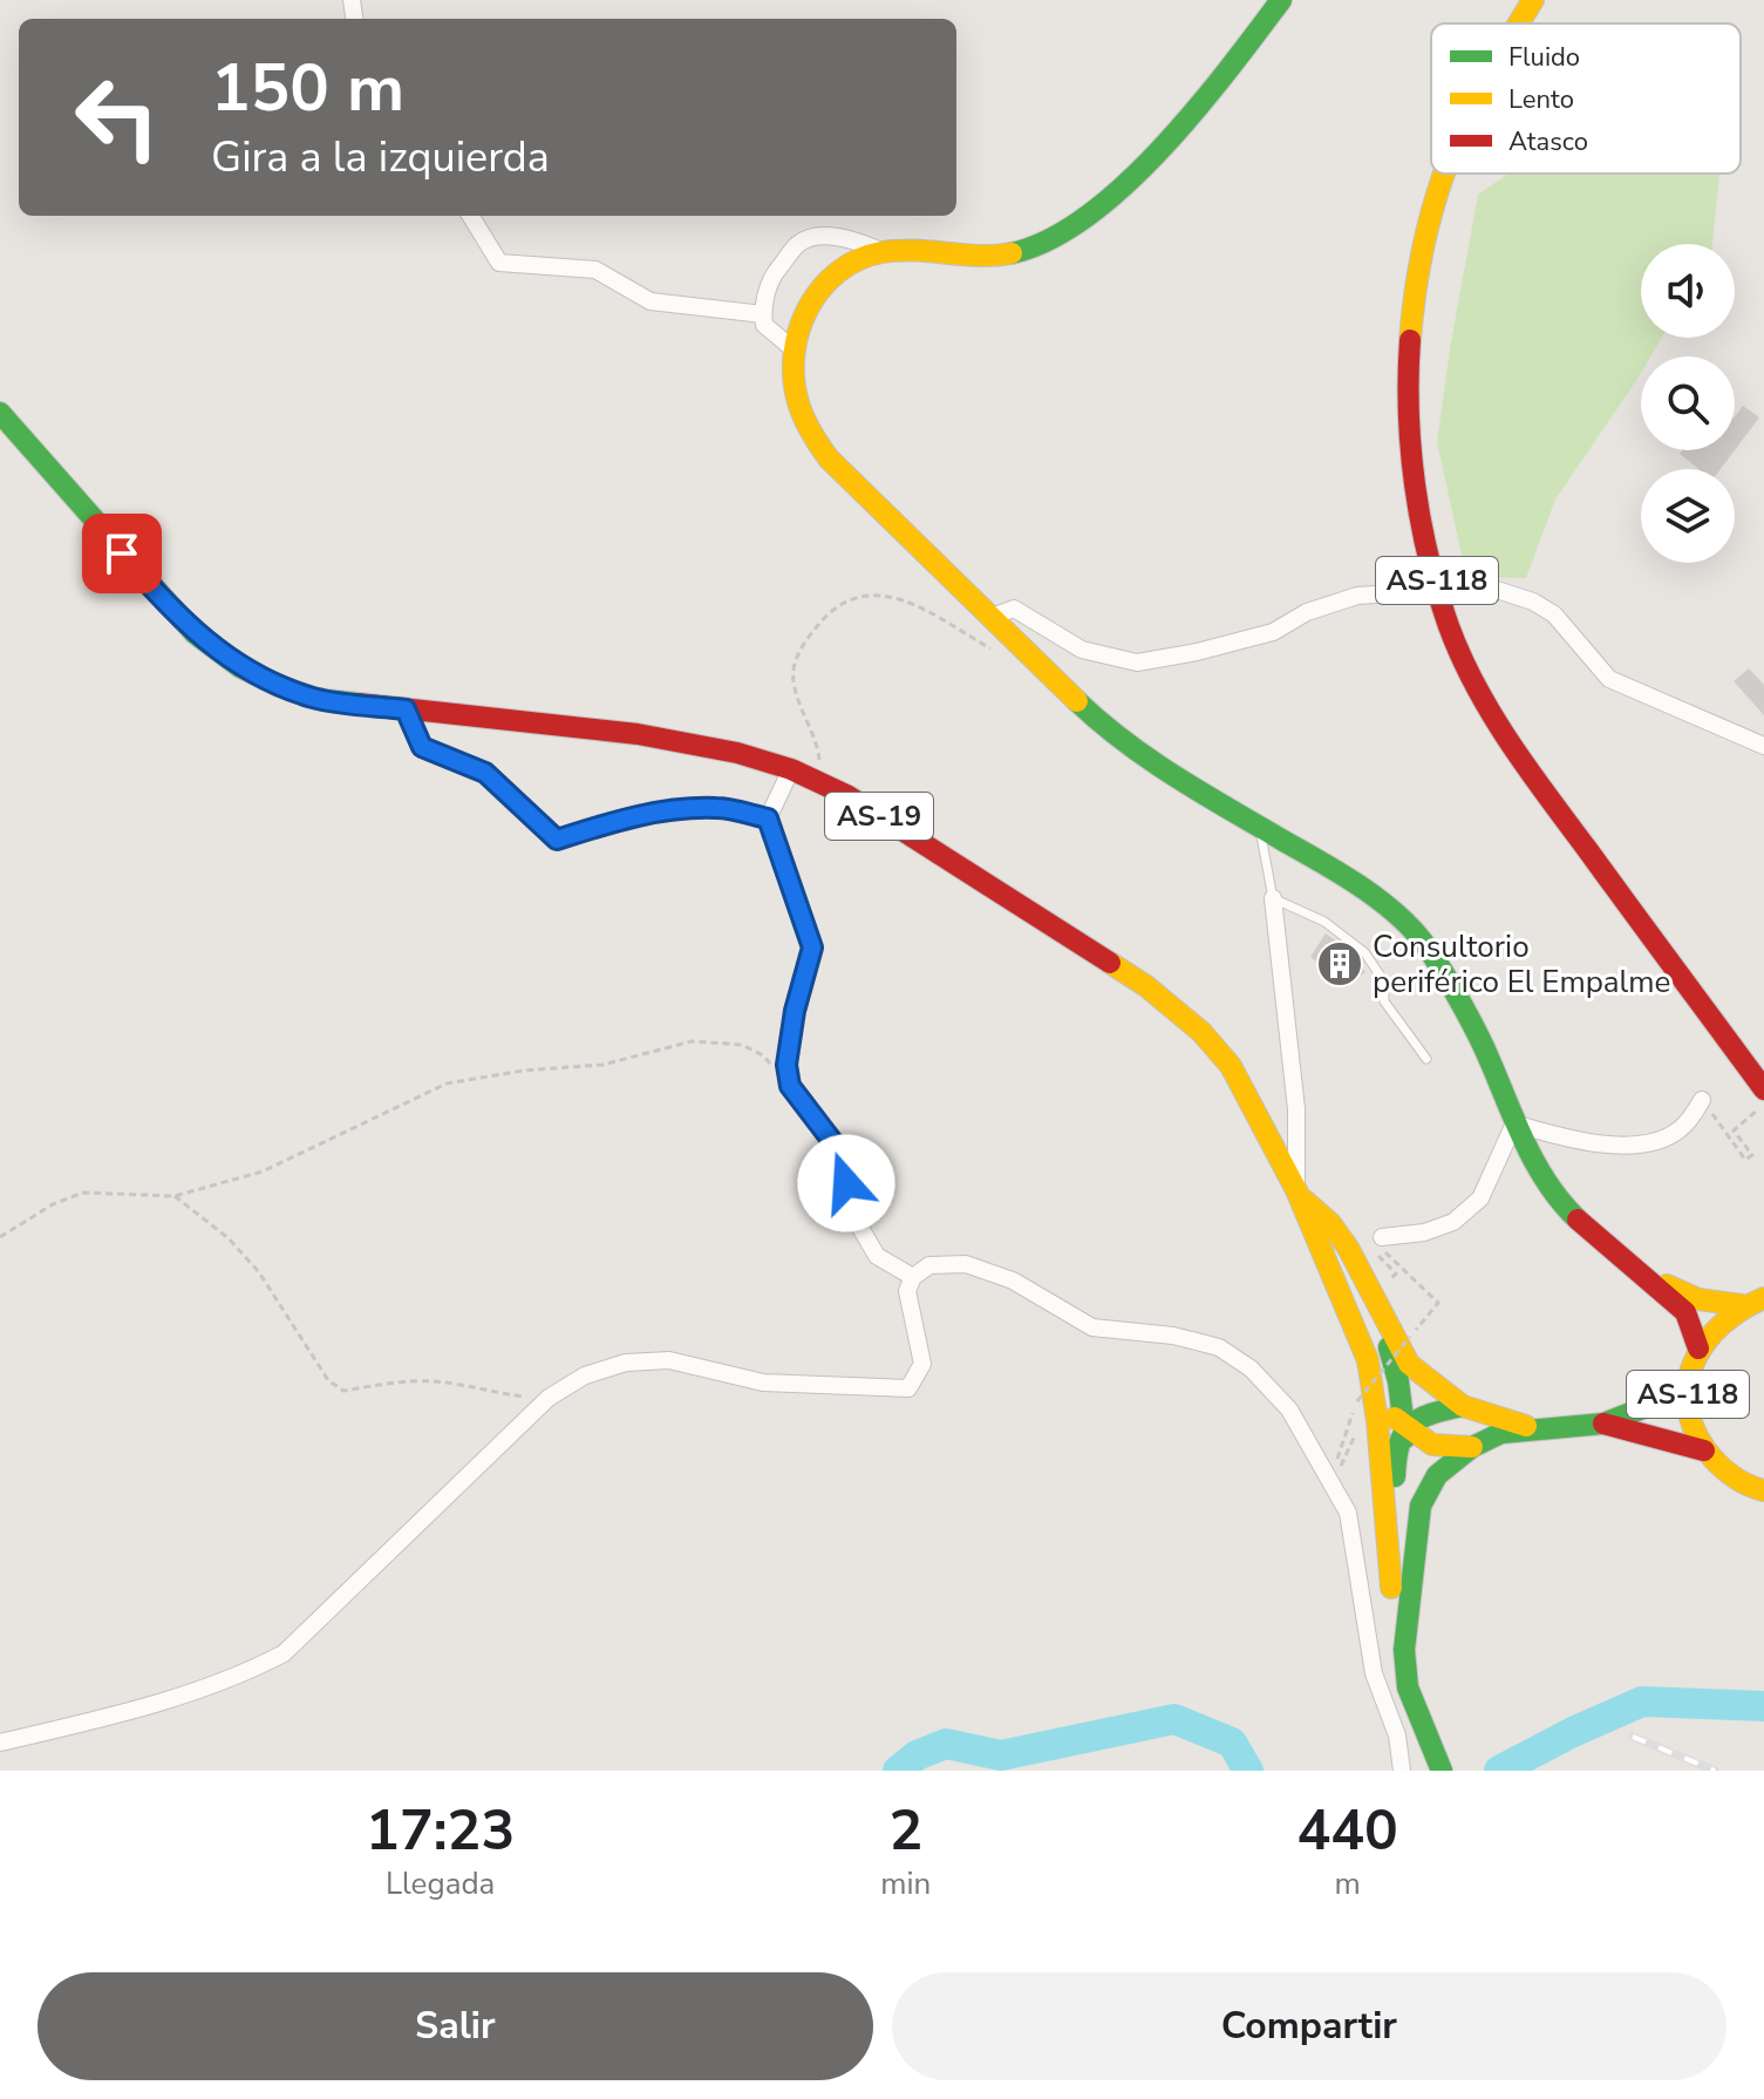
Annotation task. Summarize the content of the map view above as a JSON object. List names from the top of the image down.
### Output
{
  "streets": {
    "main road": ["AS-118", "AS-19"]
  },
  "places": {
    "building": ["Consultorio periférico El Empalme"]
  },
  "legend": ["Fluido", "Lento", "Atasco"],
  "page": {
    "turn": ["150 m", "Gira a la izquierda"],
    "eta": [
      "17:23",
      "Llegada",
      "2",
      "min",
      "440",
      "m"
    ],
    "buttons": ["Salir", "Compartir"]
  }
}
